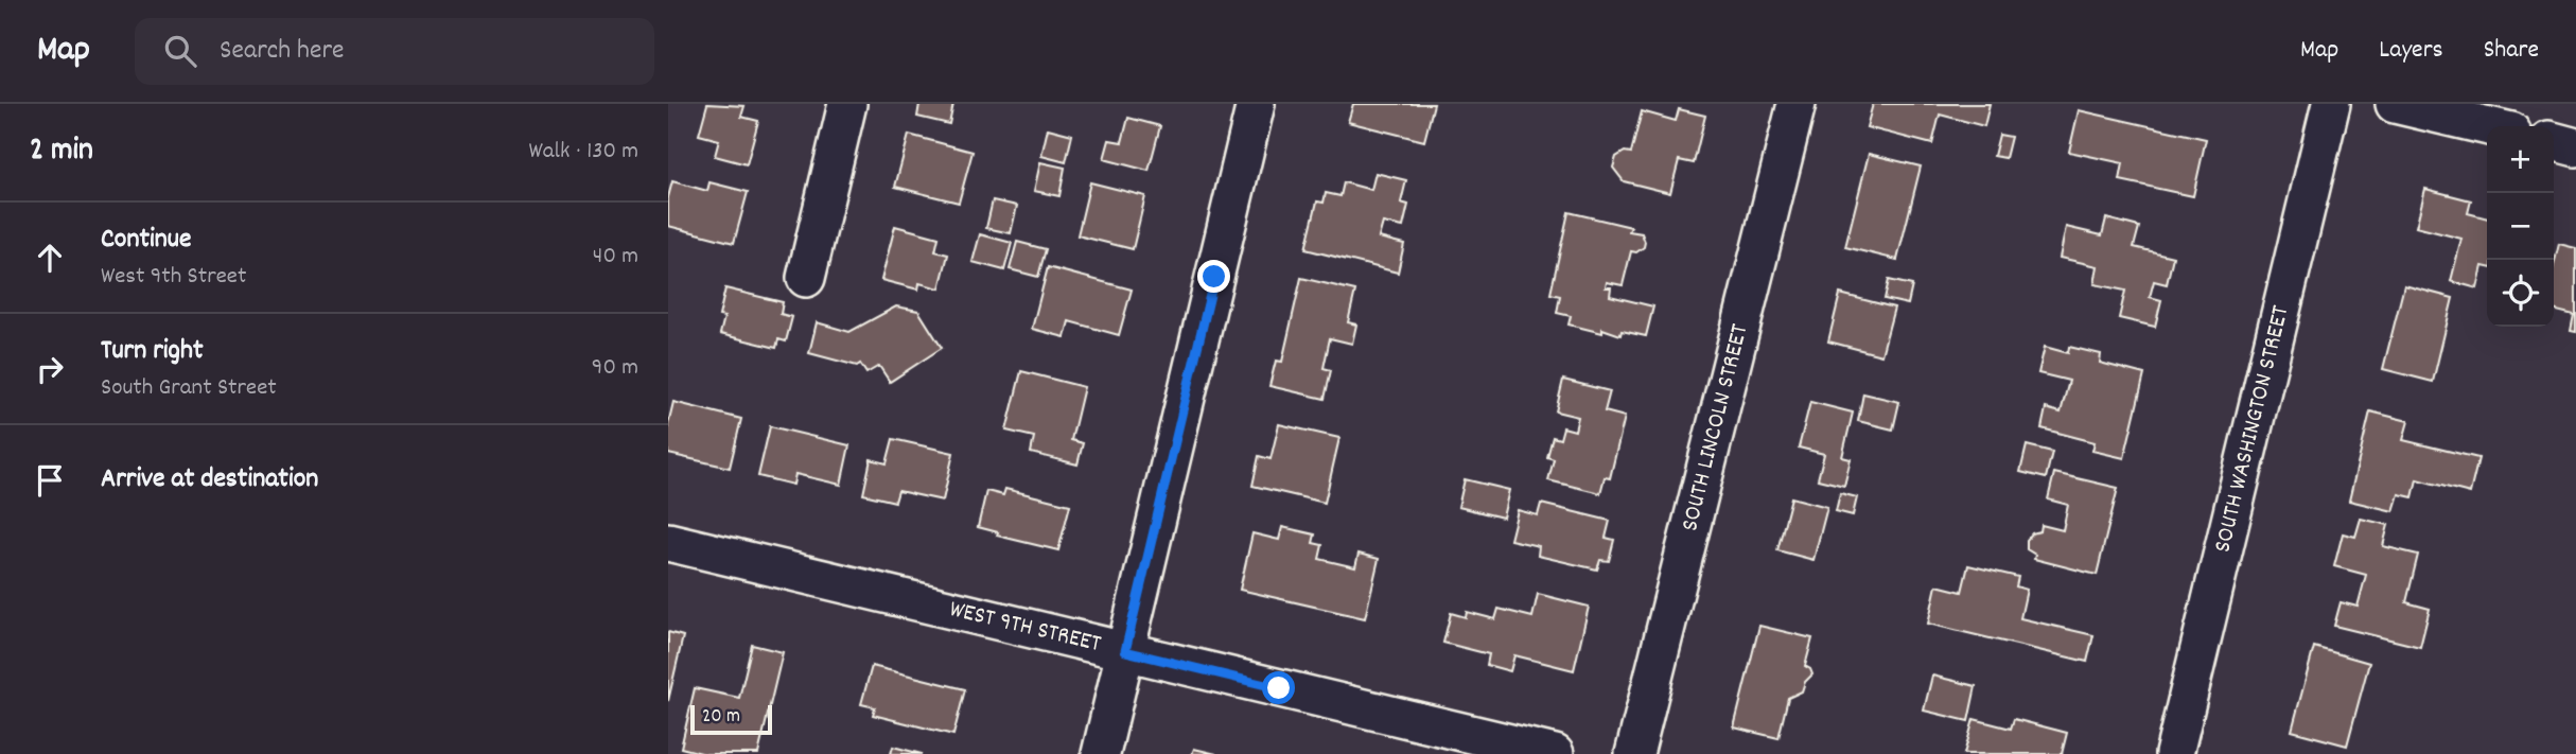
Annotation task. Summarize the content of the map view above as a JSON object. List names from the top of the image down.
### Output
{
  "streets": {
    "street": ["SOUTH WASHINGTON STREET", "SOUTH LINCOLN STREET", "WEST 9TH STREET"]
  },
  "scale_bar": "20 m",
  "page": {
    "header": "Map",
    "search": "Search here",
    "nav": ["Map", "Layers", "Share"],
    "heading": ["2 min", "Walk · 130 m"],
    "map_buttons": ["+", "−"],
    "list": [
      ["Continue", "West 9th Street", "40 m"],
      ["Turn right", "South Grant Street", "90 m"],
      "Arrive at destination"
    ],
    "scale": "20 m"
  }
}
